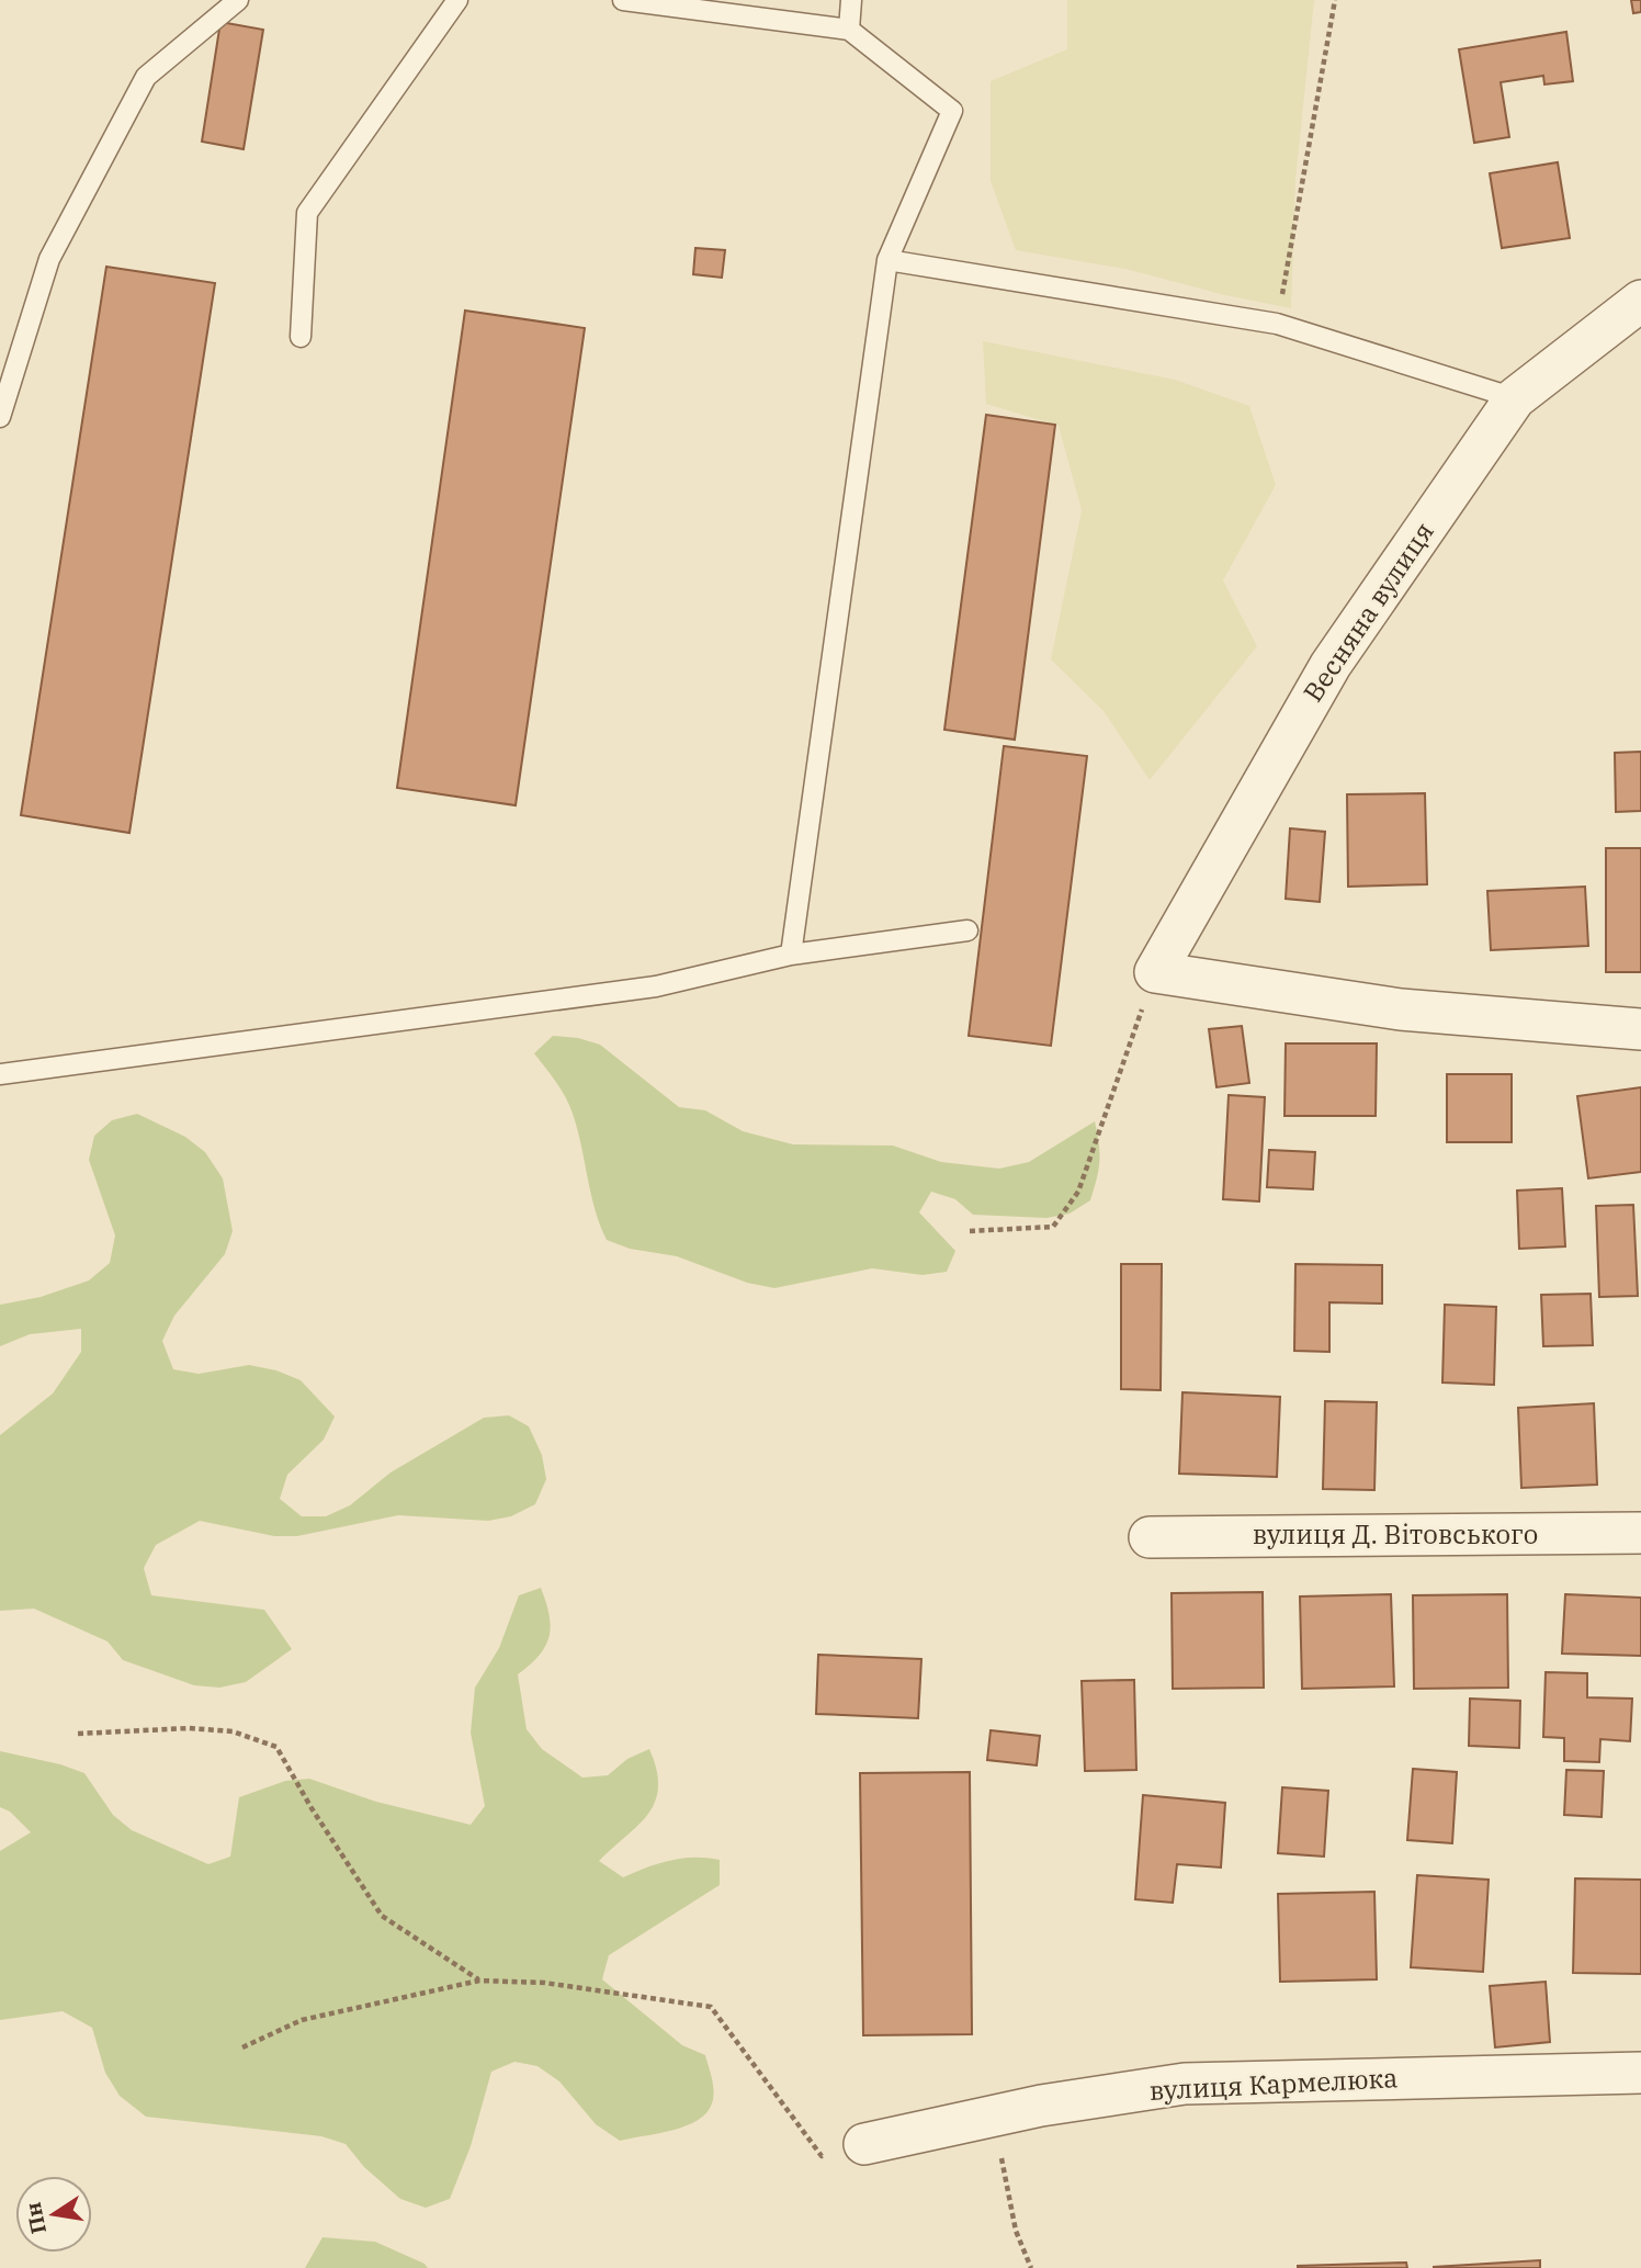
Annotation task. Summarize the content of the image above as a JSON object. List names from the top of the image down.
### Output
{
  "streets": {
    "street": ["Весняна вулиця", "вулиця Д. Вітовського", "вулиця Кармелюка"]
  },
  "north": "left"
}
